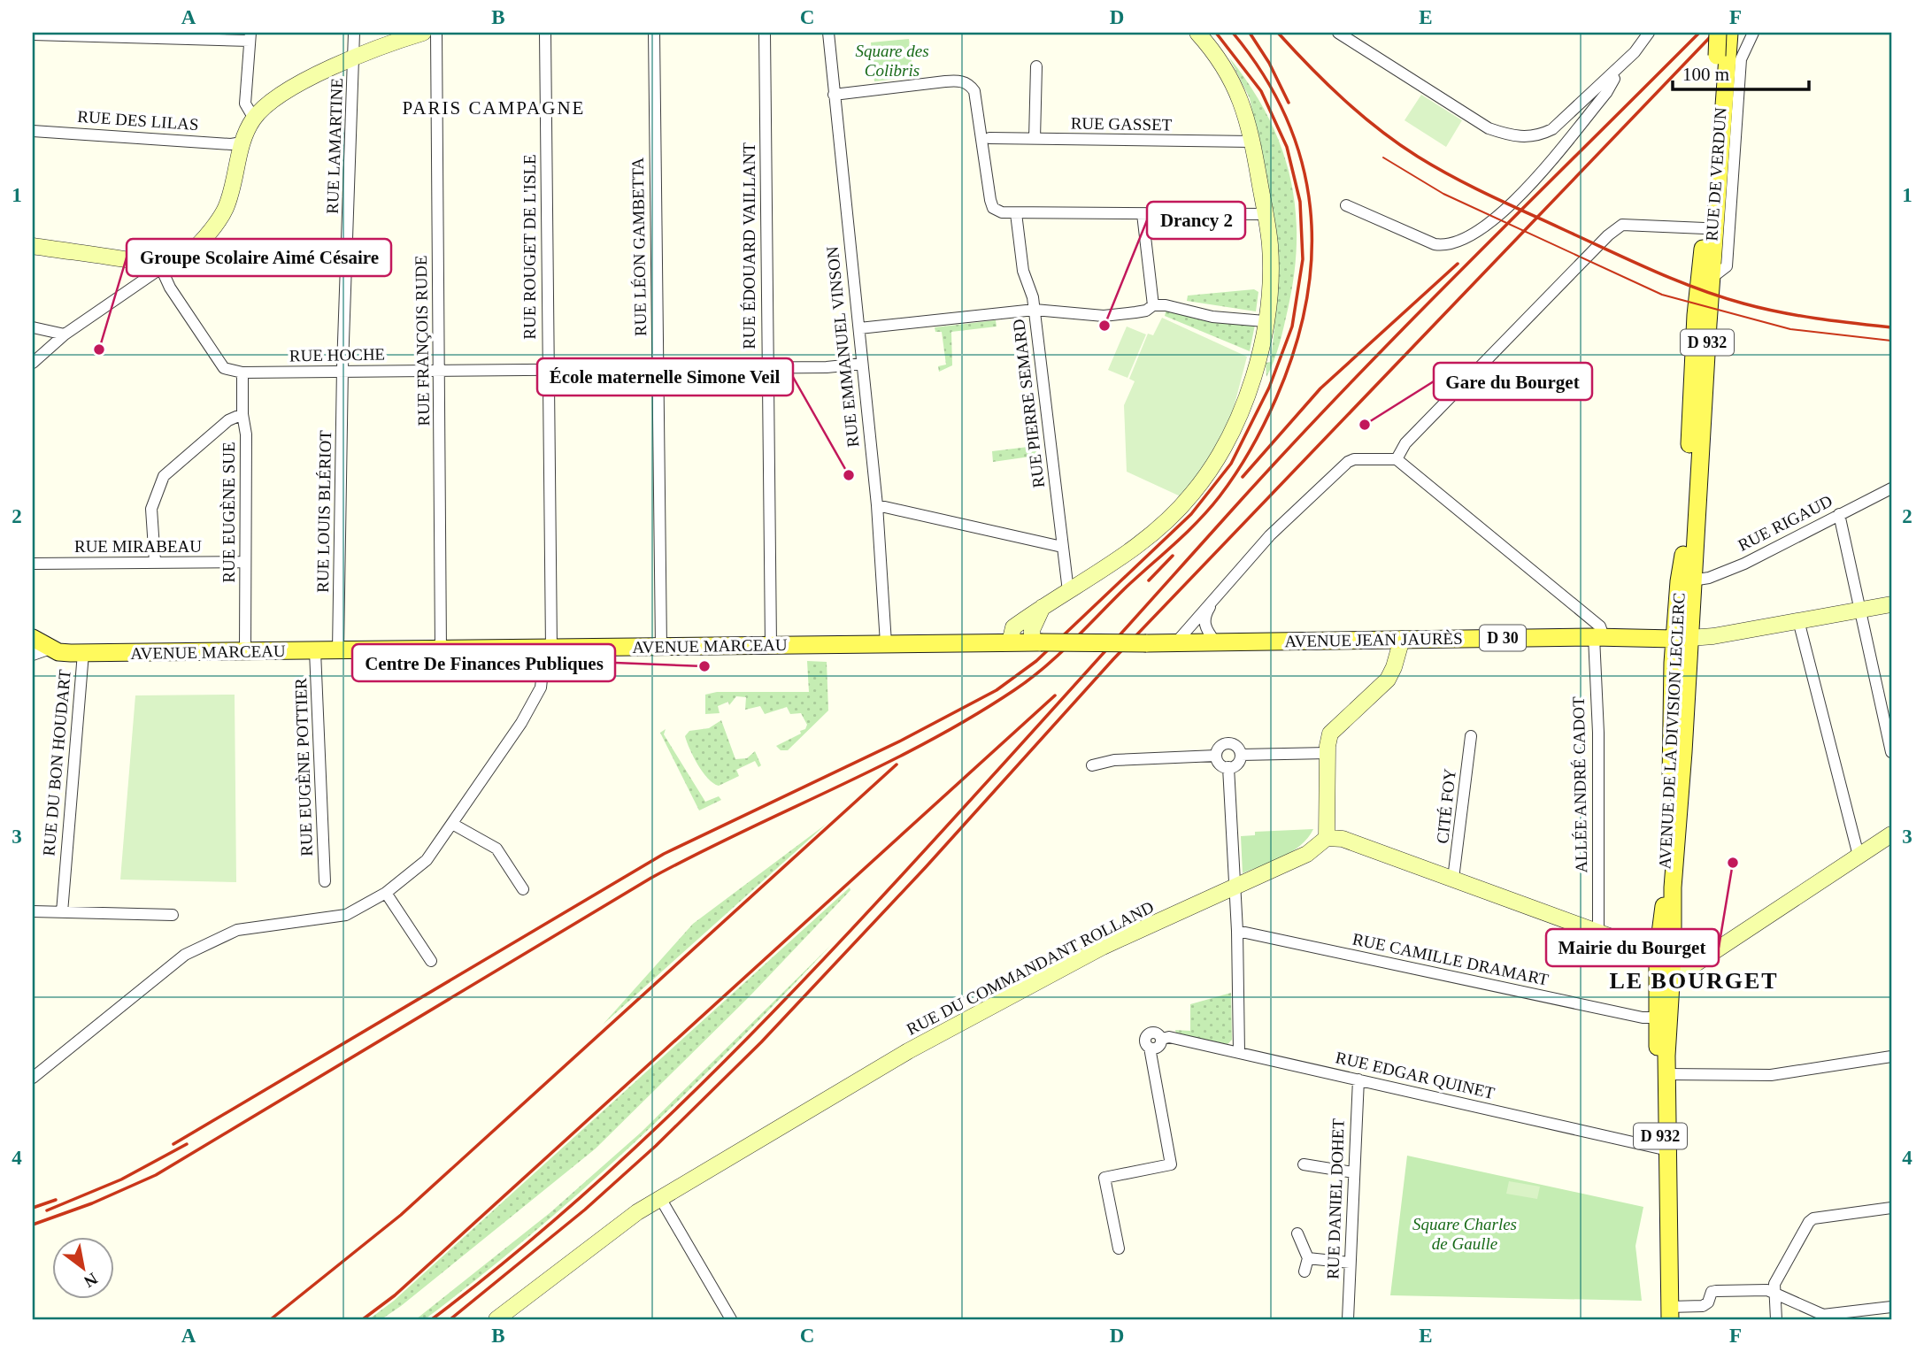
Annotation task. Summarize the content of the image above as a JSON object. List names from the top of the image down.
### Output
{
  "streets": {
    "main road": [
      "D 932",
      "D 30",
      "AVENUE JEAN JAURÈS",
      "AVENUE MARCEAU",
      "AVENUE DE LA DIVISION LECLERC"
    ],
    "street": [
      "RUE DES LILAS",
      "RUE GASSET",
      "RUE LAMARTINE",
      "RUE DE VERDUN",
      "RUE ÉDOUARD VAILLANT",
      "RUE ROUGET DE L'ISLE",
      "RUE LÉON GAMBETTA",
      "RUE FRANÇOIS RUDE",
      "RUE EMMANUEL VINSON",
      "RUE HOCHE",
      "RUE PIERRE SEMARD",
      "RUE LOUIS BLÉRIOT",
      "RUE EUGÈNE SUE",
      "RUE RIGAUD",
      "RUE MIRABEAU",
      "RUE DU BON HOUDART",
      "RUE EUGÈNE POTTIER",
      "ALLÉE ANDRÉ CADOT",
      "CITÉ FOY",
      "RUE CAMILLE DRAMART",
      "RUE DU COMMANDANT ROLLAND",
      "RUE EDGAR QUINET",
      "RUE DANIEL DOHET"
    ]
  },
  "crossings": [
    ["RUE LAMARTINE", "RUE HOCHE"],
    ["RUE LAMARTINE", "RUE LOUIS BLÉRIOT"],
    ["RUE DE VERDUN", "AVENUE DE LA DIVISION LECLERC"],
    ["RUE ÉDOUARD VAILLANT", "RUE HOCHE"],
    ["RUE ÉDOUARD VAILLANT", "AVENUE MARCEAU"],
    ["RUE ROUGET DE L'ISLE", "RUE HOCHE"],
    ["RUE ROUGET DE L'ISLE", "AVENUE MARCEAU"],
    ["RUE LÉON GAMBETTA", "RUE HOCHE"],
    ["RUE LÉON GAMBETTA", "AVENUE MARCEAU"],
    ["RUE FRANÇOIS RUDE", "RUE HOCHE"],
    ["RUE FRANÇOIS RUDE", "AVENUE MARCEAU"],
    ["RUE EMMANUEL VINSON", "RUE HOCHE"],
    ["RUE EMMANUEL VINSON", "AVENUE MARCEAU"],
    ["RUE HOCHE", "RUE LOUIS BLÉRIOT"],
    ["RUE HOCHE", "RUE EUGÈNE SUE"],
    ["RUE LOUIS BLÉRIOT", "AVENUE MARCEAU"],
    ["RUE EUGÈNE SUE", "RUE MIRABEAU"],
    ["RUE EUGÈNE SUE", "AVENUE MARCEAU"],
    ["RUE RIGAUD", "AVENUE DE LA DIVISION LECLERC"],
    ["D 30", "AVENUE MARCEAU"],
    ["AVENUE JEAN JAURÈS", "AVENUE MARCEAU"],
    ["AVENUE JEAN JAURÈS", "AVENUE DE LA DIVISION LECLERC"],
    ["AVENUE JEAN JAURÈS", "ALLÉE ANDRÉ CADOT"],
    ["AVENUE MARCEAU", "RUE DU BON HOUDART"],
    ["AVENUE MARCEAU", "RUE EUGÈNE POTTIER"],
    ["AVENUE DE LA DIVISION LECLERC", "RUE CAMILLE DRAMART"],
    ["AVENUE DE LA DIVISION LECLERC", "RUE EDGAR QUINET"],
    ["RUE EDGAR QUINET", "RUE DANIEL DOHET"]
  ],
  "districts": ["PARIS CAMPAGNE", "LE BOURGET"],
  "parks": ["Square des Colibris", "Square Charles de Gaulle"],
  "places": [
    "Drancy 2",
    "Groupe Scolaire Aimé Césaire",
    "Gare du Bourget",
    "École maternelle Simone Veil",
    "Centre De Finances Publiques",
    "Mairie du Bourget"
  ],
  "scale_bar": "100 m",
  "north": "bottom right",
  "grid": {
    "columns": [
      "A",
      "B",
      "C",
      "D",
      "E",
      "F"
    ],
    "rows": [
      "1",
      "2",
      "3",
      "4"
    ]
  }
}
